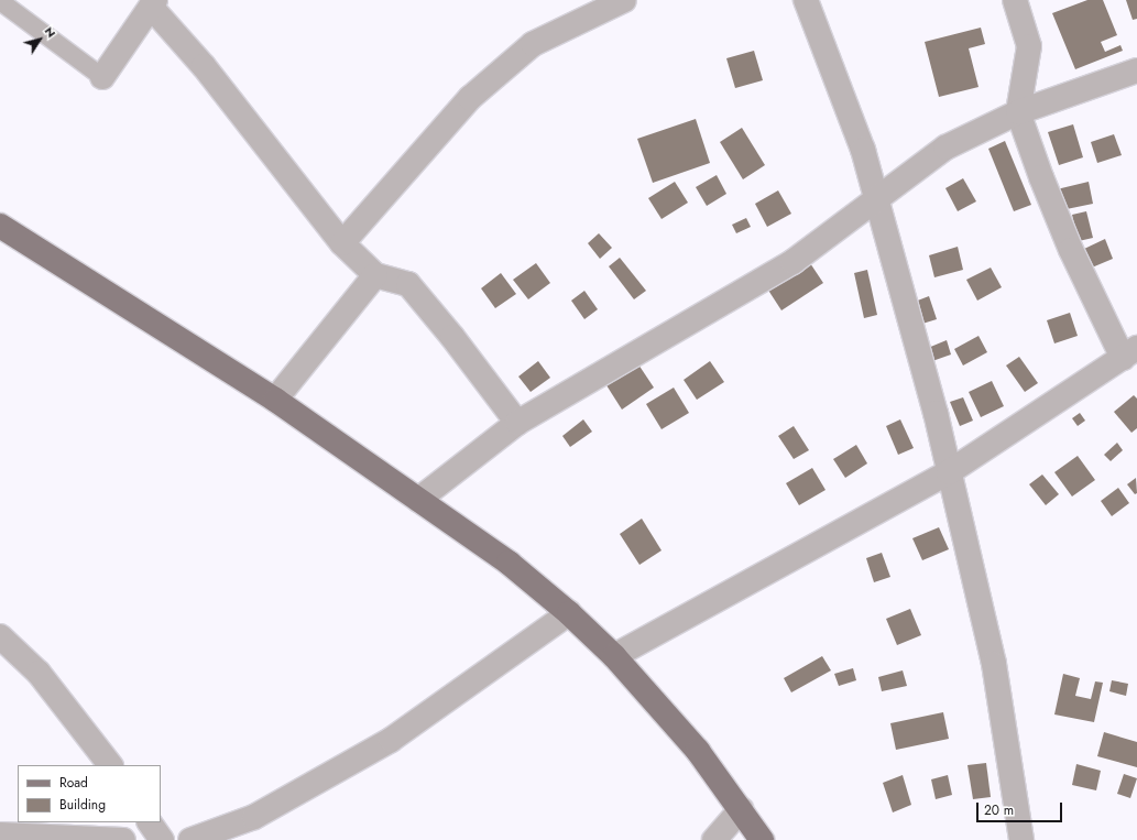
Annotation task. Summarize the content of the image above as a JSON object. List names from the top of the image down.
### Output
{
  "legend": ["Road", "Building"],
  "scale_bar": "20 m",
  "north": "top right"
}
